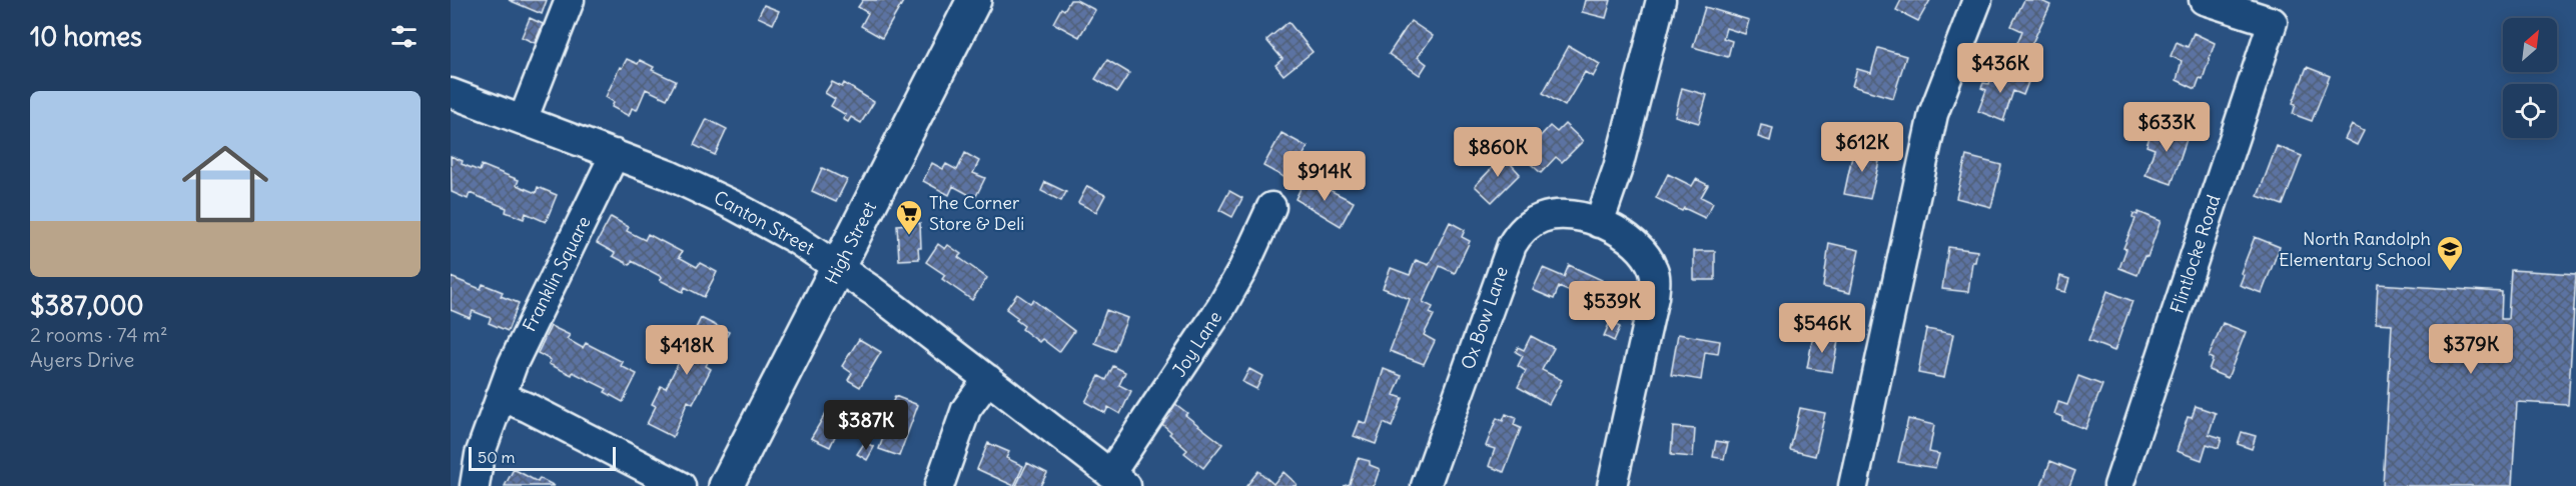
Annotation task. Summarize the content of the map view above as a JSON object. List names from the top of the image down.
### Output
{
  "streets": {
    "main road": ["High Street"],
    "street": [
      "Canton Street",
      "Flintlocke Road",
      "Franklin Square",
      "Ox Bow Lane",
      "Joy Lane"
    ]
  },
  "crossings": [
    ["Canton Street", "High Street"],
    ["Canton Street", "Franklin Square"],
    ["Canton Street", "Joy Lane"]
  ],
  "places": {
    "supermarket": ["The Corner Store & Deli"],
    "school or university": ["North Randolph Elementary School"]
  },
  "scale_bar": "50 m",
  "north": "top right",
  "page": {
    "heading": "10 homes",
    "price": [
      "$436K",
      "$633K",
      "$612K",
      "$860K",
      "$914K",
      "$539K",
      "$546K",
      "$379K",
      "$418K",
      "$387K"
    ],
    "list": [
      {
        "name": "$387,000",
        "note": "2 rooms · 74 m² · Ayers Drive"
      }
    ],
    "scale": "50 m"
  }
}
